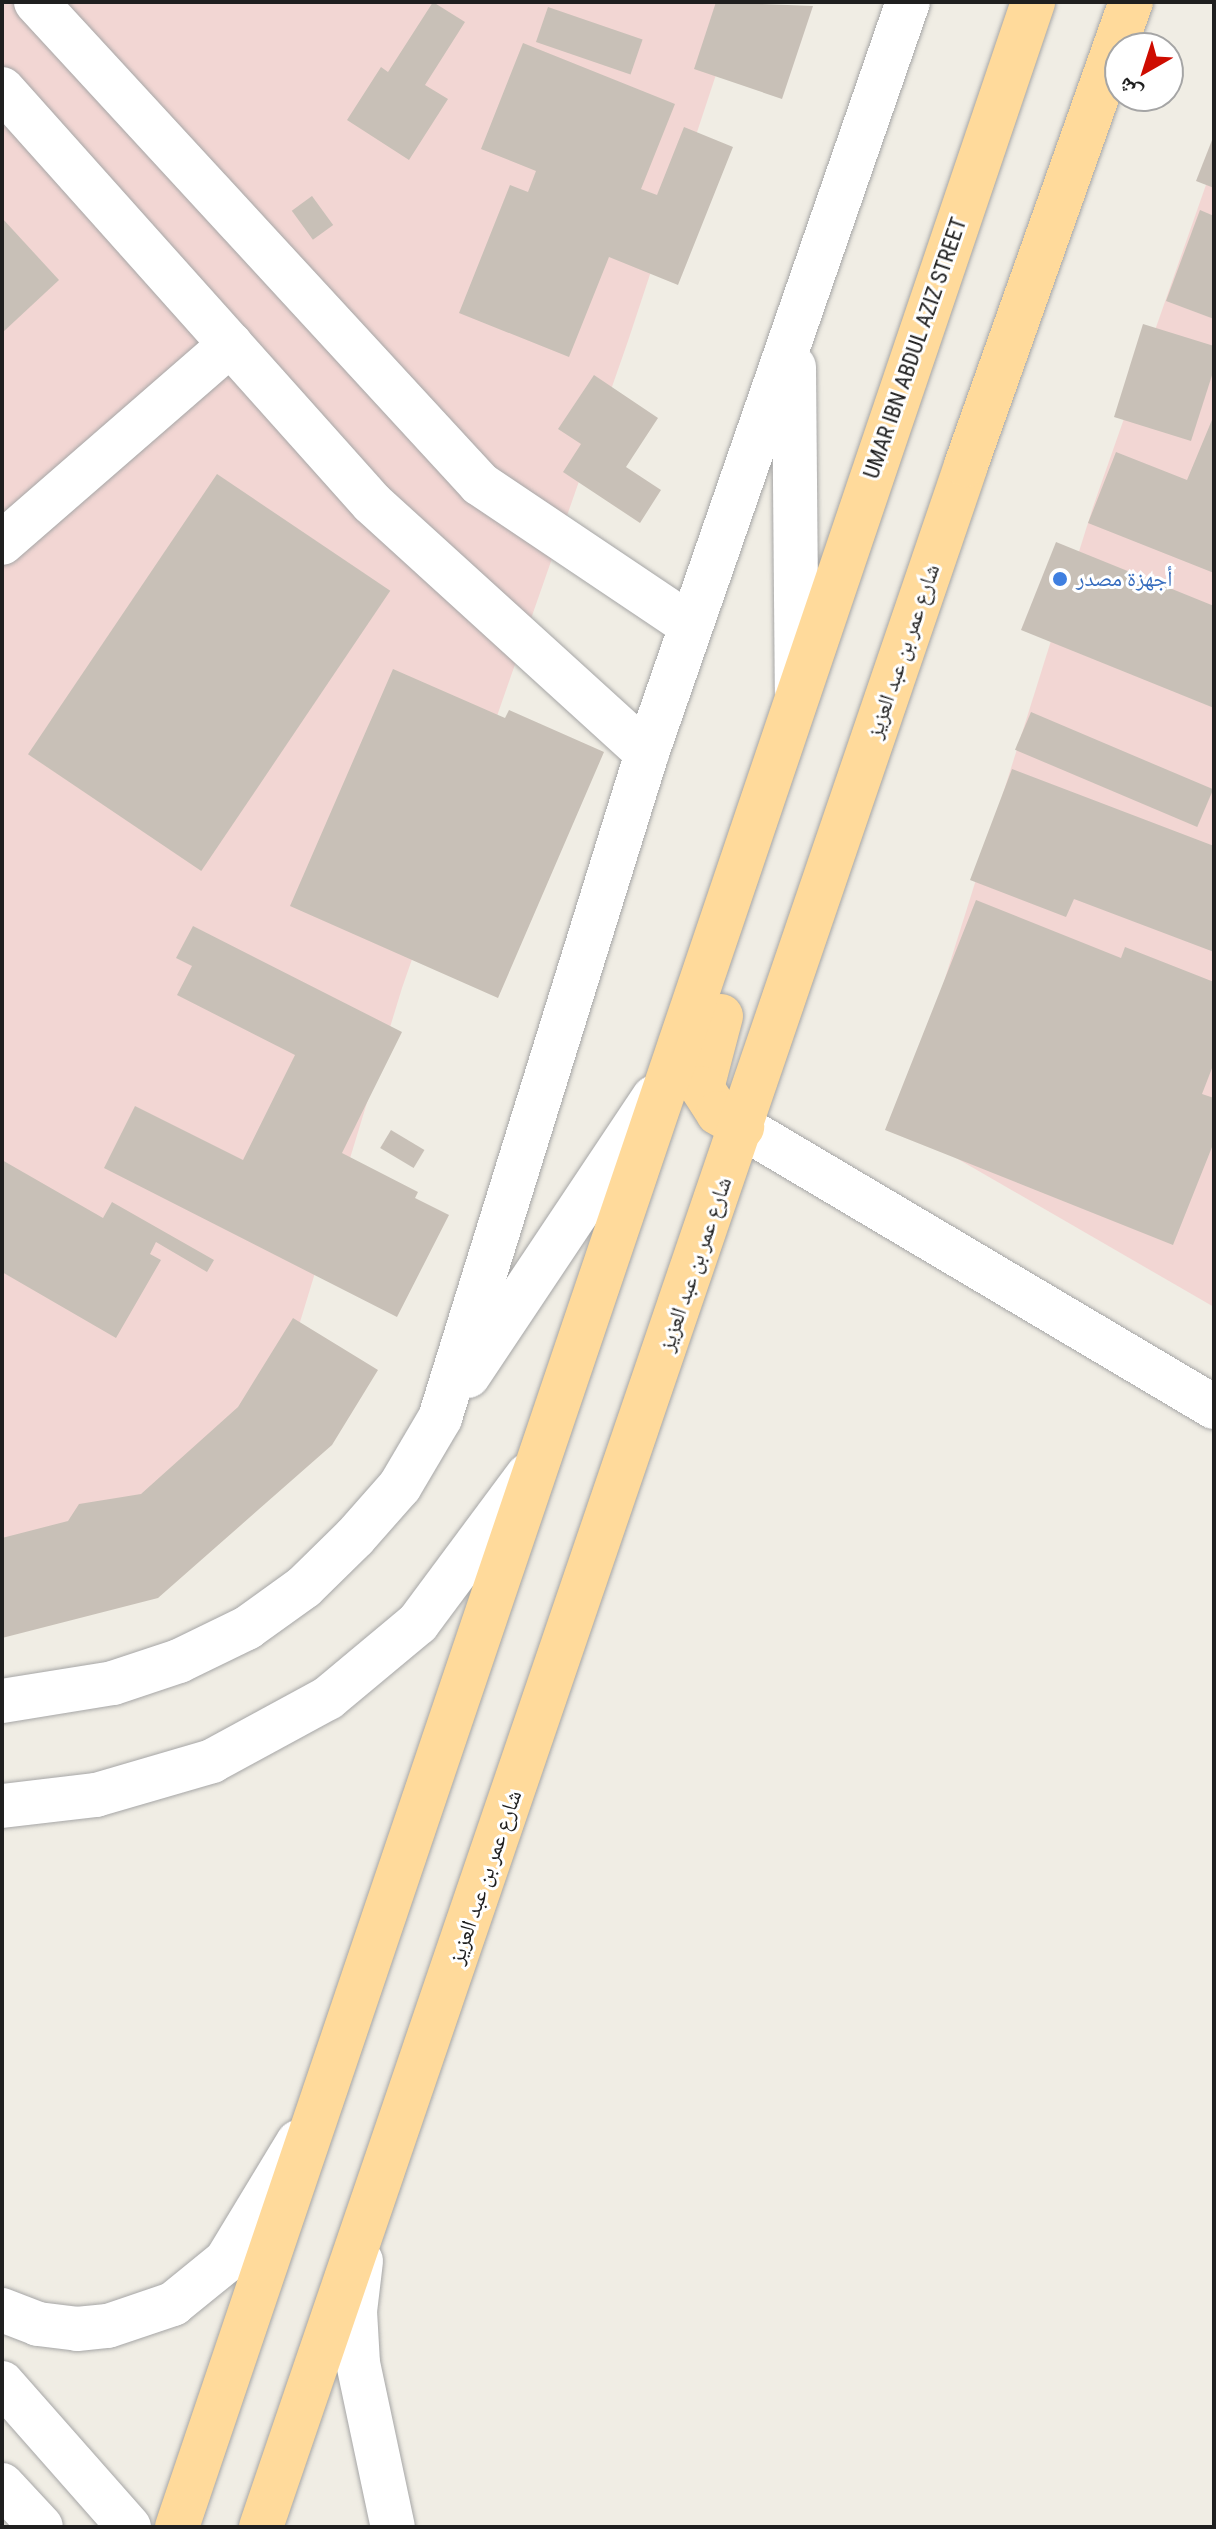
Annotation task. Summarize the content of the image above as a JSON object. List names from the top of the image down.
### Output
{
  "streets": {
    "main road": ["UMAR IBN ABDUL AZIZ STREET", "شارع عمر بن عبد العزيز"]
  },
  "places": ["أجهزة مصدر"],
  "north": "bottom left"
}
